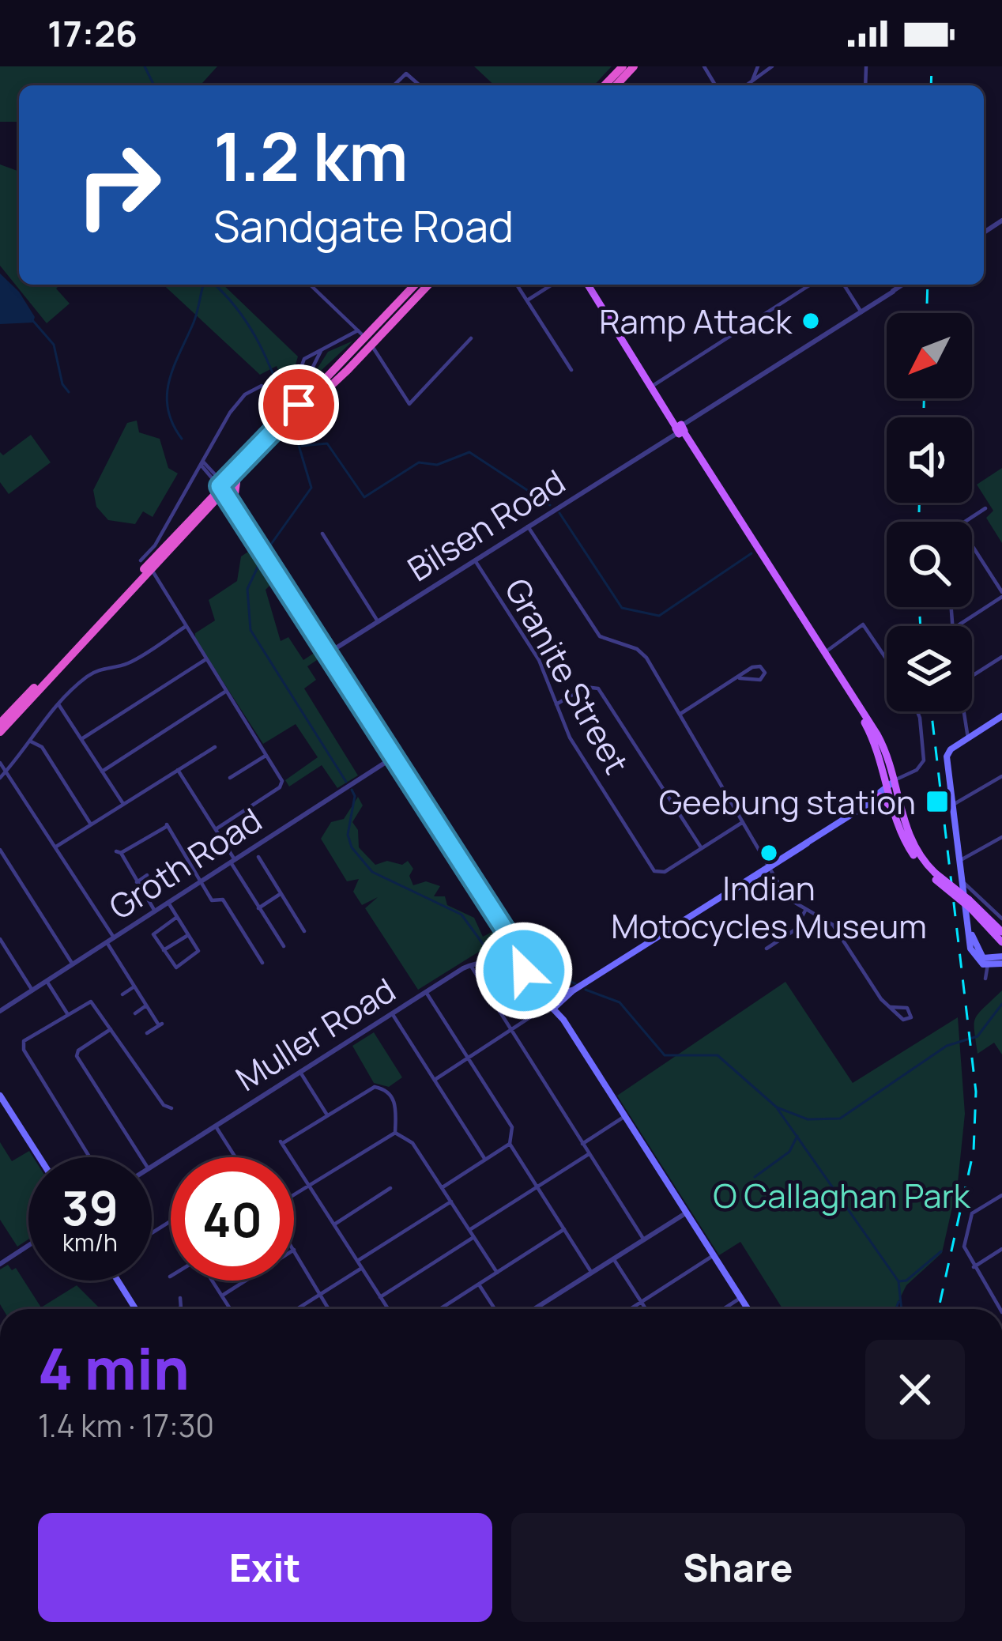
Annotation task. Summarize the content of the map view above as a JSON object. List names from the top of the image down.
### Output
{
  "streets": {
    "street": [
      "Bilsen Road",
      "Granite Street",
      "Groth Road",
      "Muller Road"
    ]
  },
  "crossings": [
    ["Bilsen Road", "Granite Street"]
  ],
  "parks": ["O Callaghan Park"],
  "places": {
    "other": ["Ramp Attack", "Indian Motocycles Museum"],
    "transit": ["Geebung station"]
  },
  "north": "bottom left",
  "page": {
    "status": "17:26",
    "turn": ["1.2 km", "Sandgate Road"],
    "speed": "39 km/h",
    "limit": "40",
    "heading": ["4 min", "1.4 km · 17:30"],
    "buttons": ["Exit", "Share"]
  }
}
